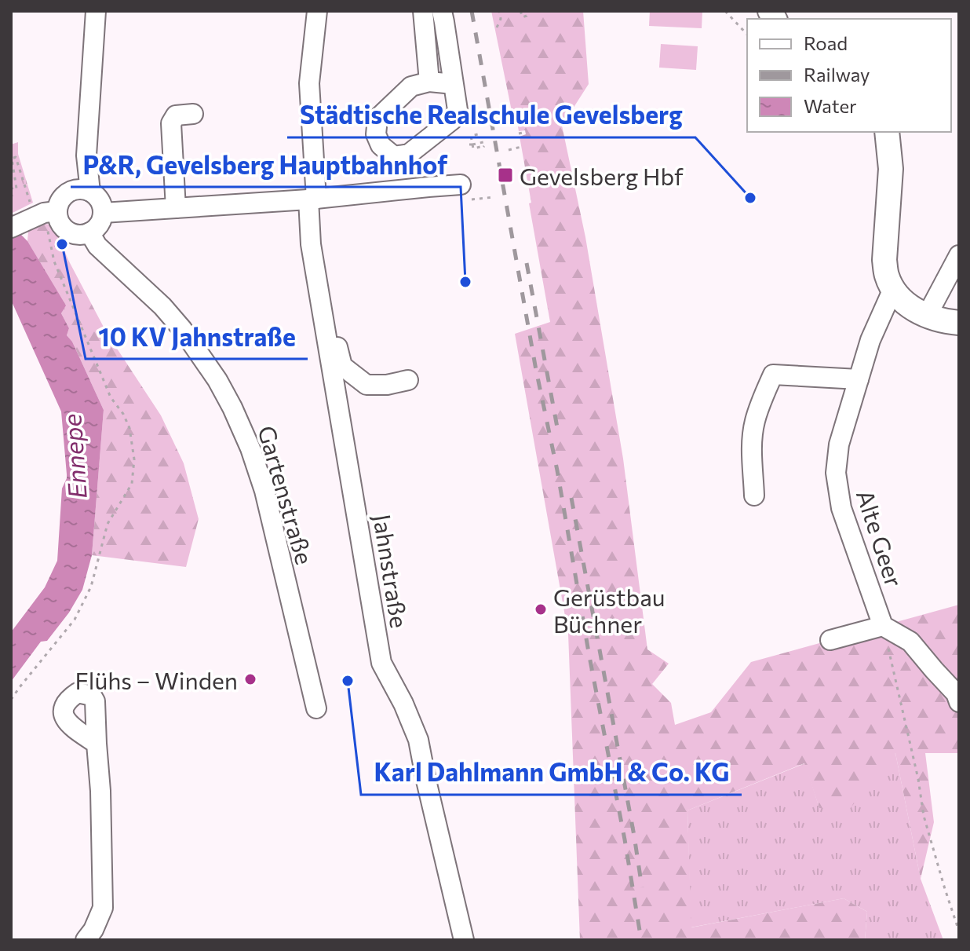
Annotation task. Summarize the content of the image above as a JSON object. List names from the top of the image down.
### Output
{
  "streets": {
    "street": ["Gartenstraße", "Alte Geer", "Jahnstraße"]
  },
  "water": ["Ennepe"],
  "places": {
    "transit": ["Gevelsberg Hbf"],
    "other": [
      "Städtische Realschule Gevelsberg",
      "10 KV Jahnstraße",
      "P&R, Gevelsberg Hauptbahnhof",
      "Gerüstbau Büchner",
      "Flühs – Winden",
      "Karl Dahlmann GmbH & Co. KG"
    ]
  },
  "legend": ["Road", "Railway", "Water"]
}
